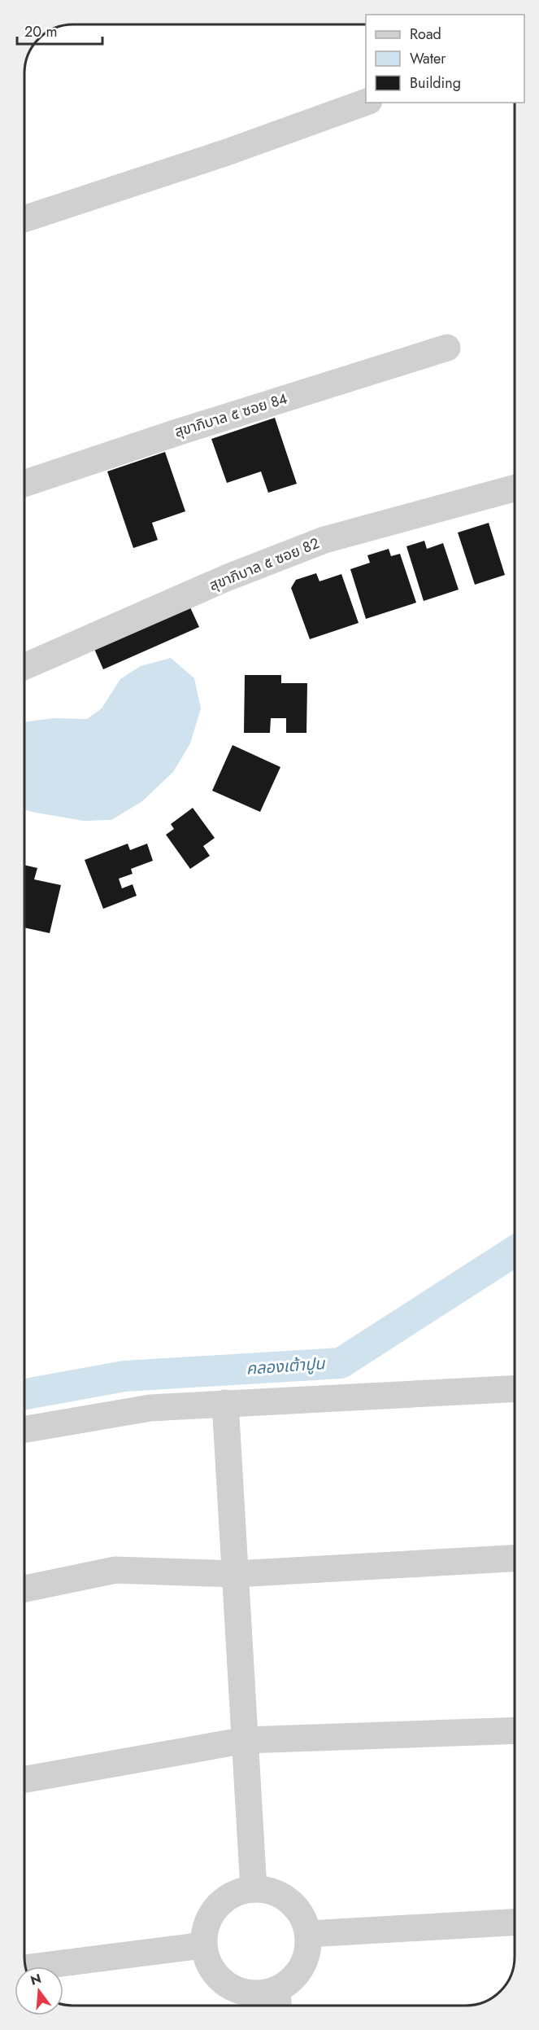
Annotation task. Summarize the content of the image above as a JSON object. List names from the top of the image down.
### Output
{
  "streets": {
    "street": ["สุขาภิบาล ๕ ซอย 84", "สุขาภิบาล ๕ ซอย 82"]
  },
  "water": ["คลองเต้าปูน"],
  "legend": ["Road", "Water", "Building"],
  "scale_bar": "20 m",
  "north": "top"
}
